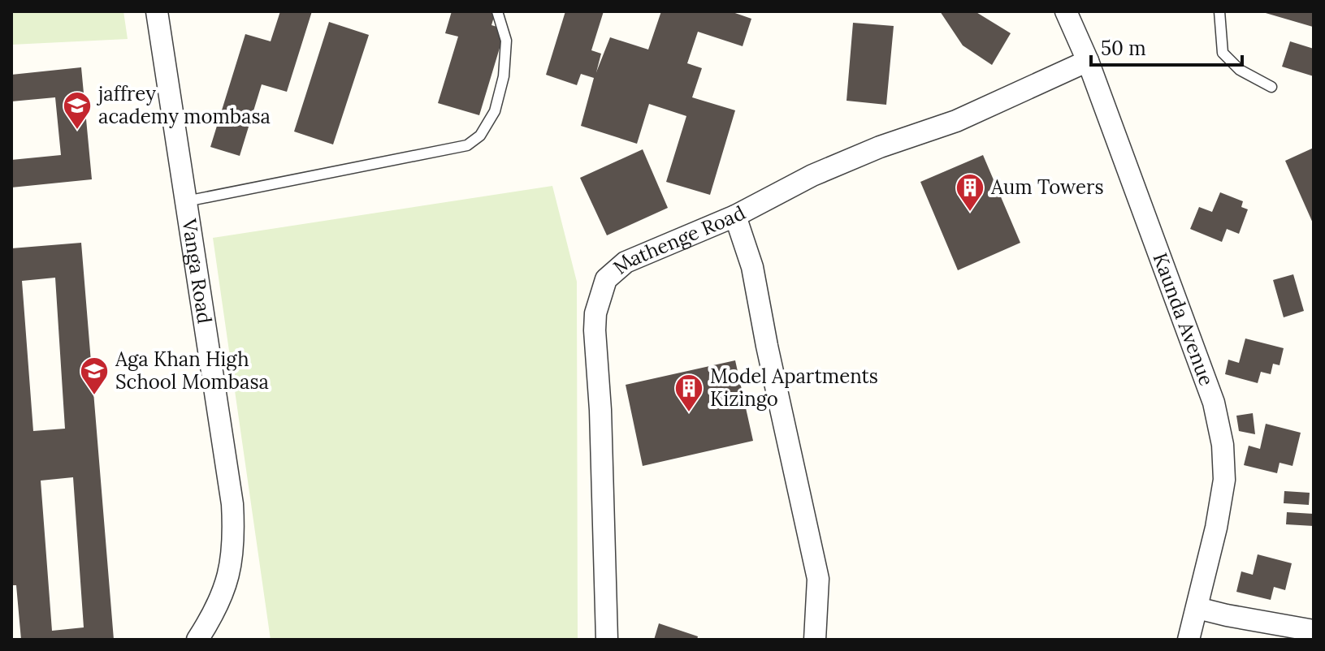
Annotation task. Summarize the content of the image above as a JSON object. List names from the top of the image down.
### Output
{
  "streets": {
    "street": ["Mathenge Road", "Vanga Road", "Kaunda Avenue"]
  },
  "crossings": [
    ["Mathenge Road", "Kaunda Avenue"]
  ],
  "places": {
    "school or university": ["jaffrey academy mombasa", "Aga Khan High School Mombasa"],
    "building": ["Aum Towers", "Model Apartments Kizingo"]
  },
  "scale_bar": "50 m"
}
